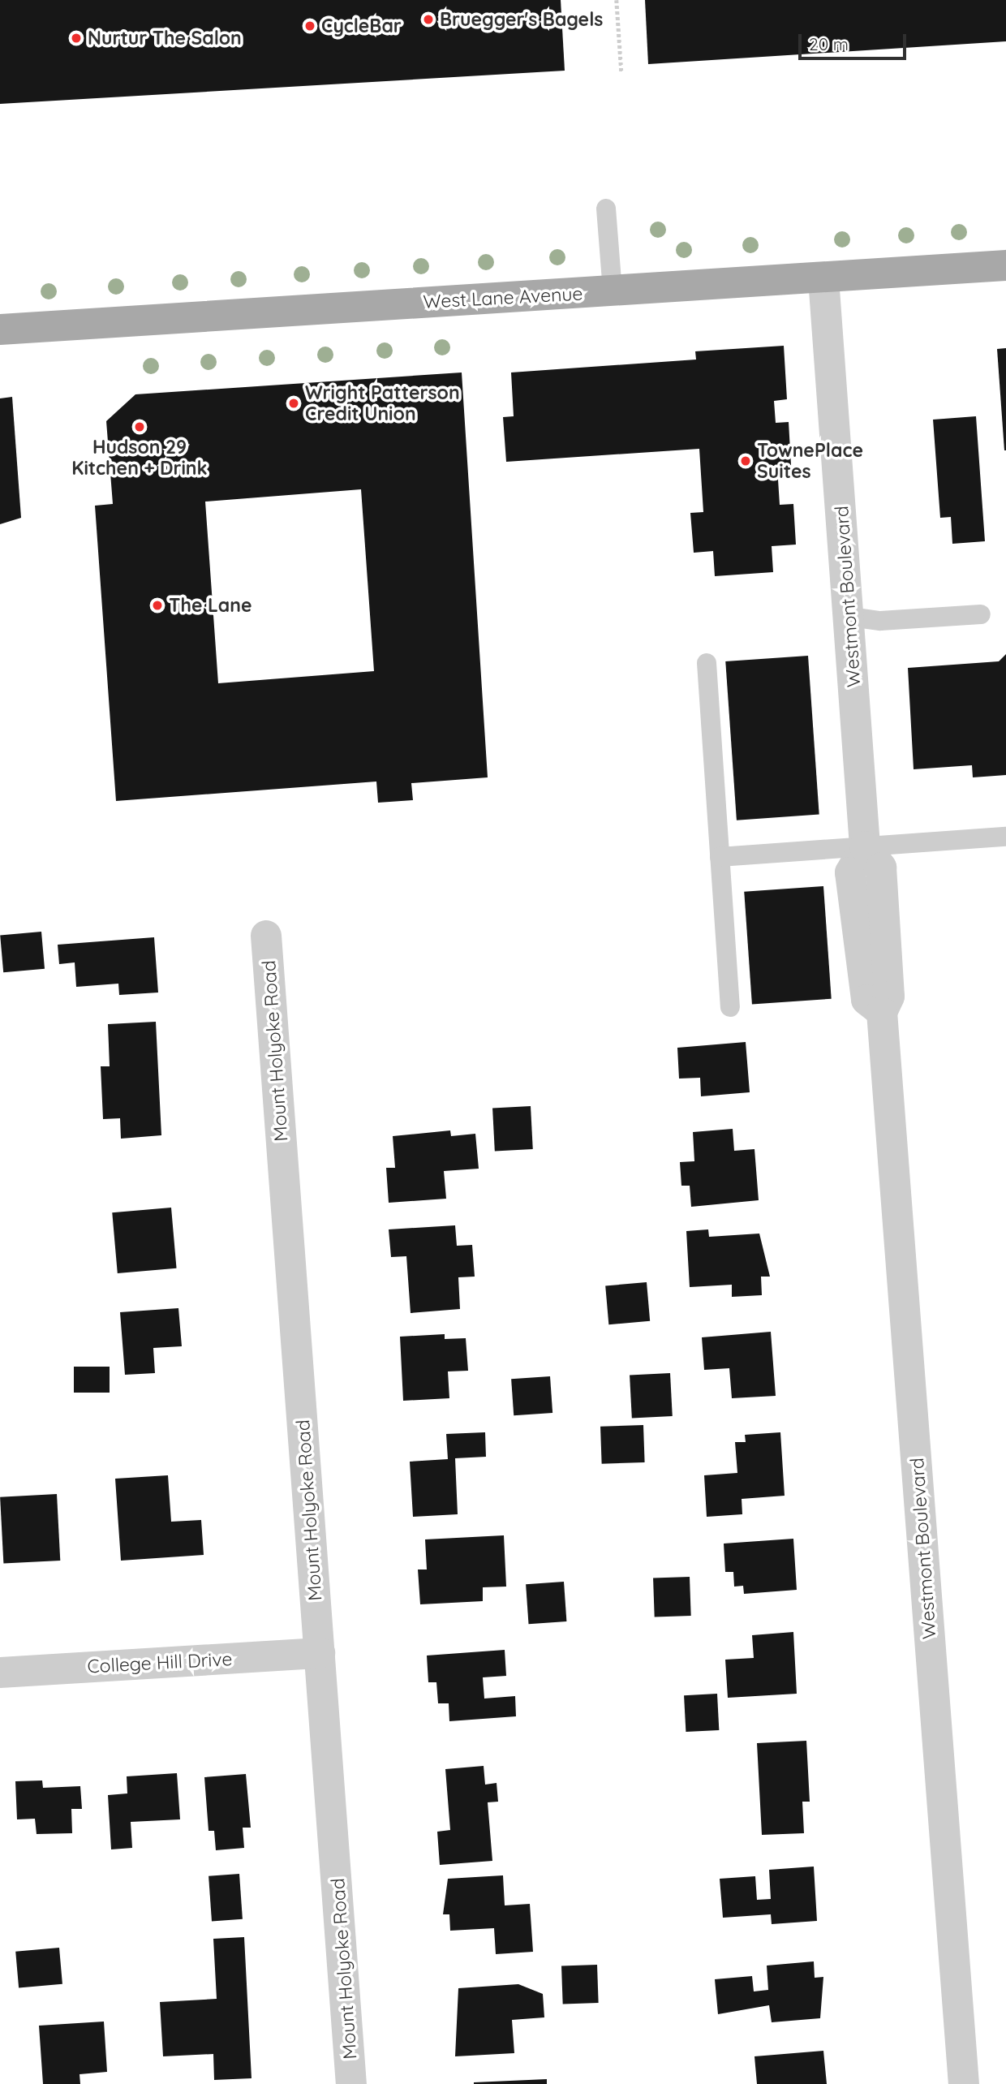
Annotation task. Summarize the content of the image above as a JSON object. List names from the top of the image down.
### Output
{
  "streets": {
    "main road": ["West Lane Avenue"],
    "street": ["Westmont Boulevard", "Mount Holyoke Road", "College Hill Drive"]
  },
  "crossings": [
    ["West Lane Avenue", "Westmont Boulevard"],
    ["Mount Holyoke Road", "College Hill Drive"]
  ],
  "places": [
    "Bruegger's Bagels",
    "CycleBar",
    "Nurtur The Salon",
    "Wright Patterson Credit Union",
    "Hudson 29 Kitchen + Drink",
    "TownePlace Suites",
    "The Lane"
  ],
  "scale_bar": "20 m"
}
